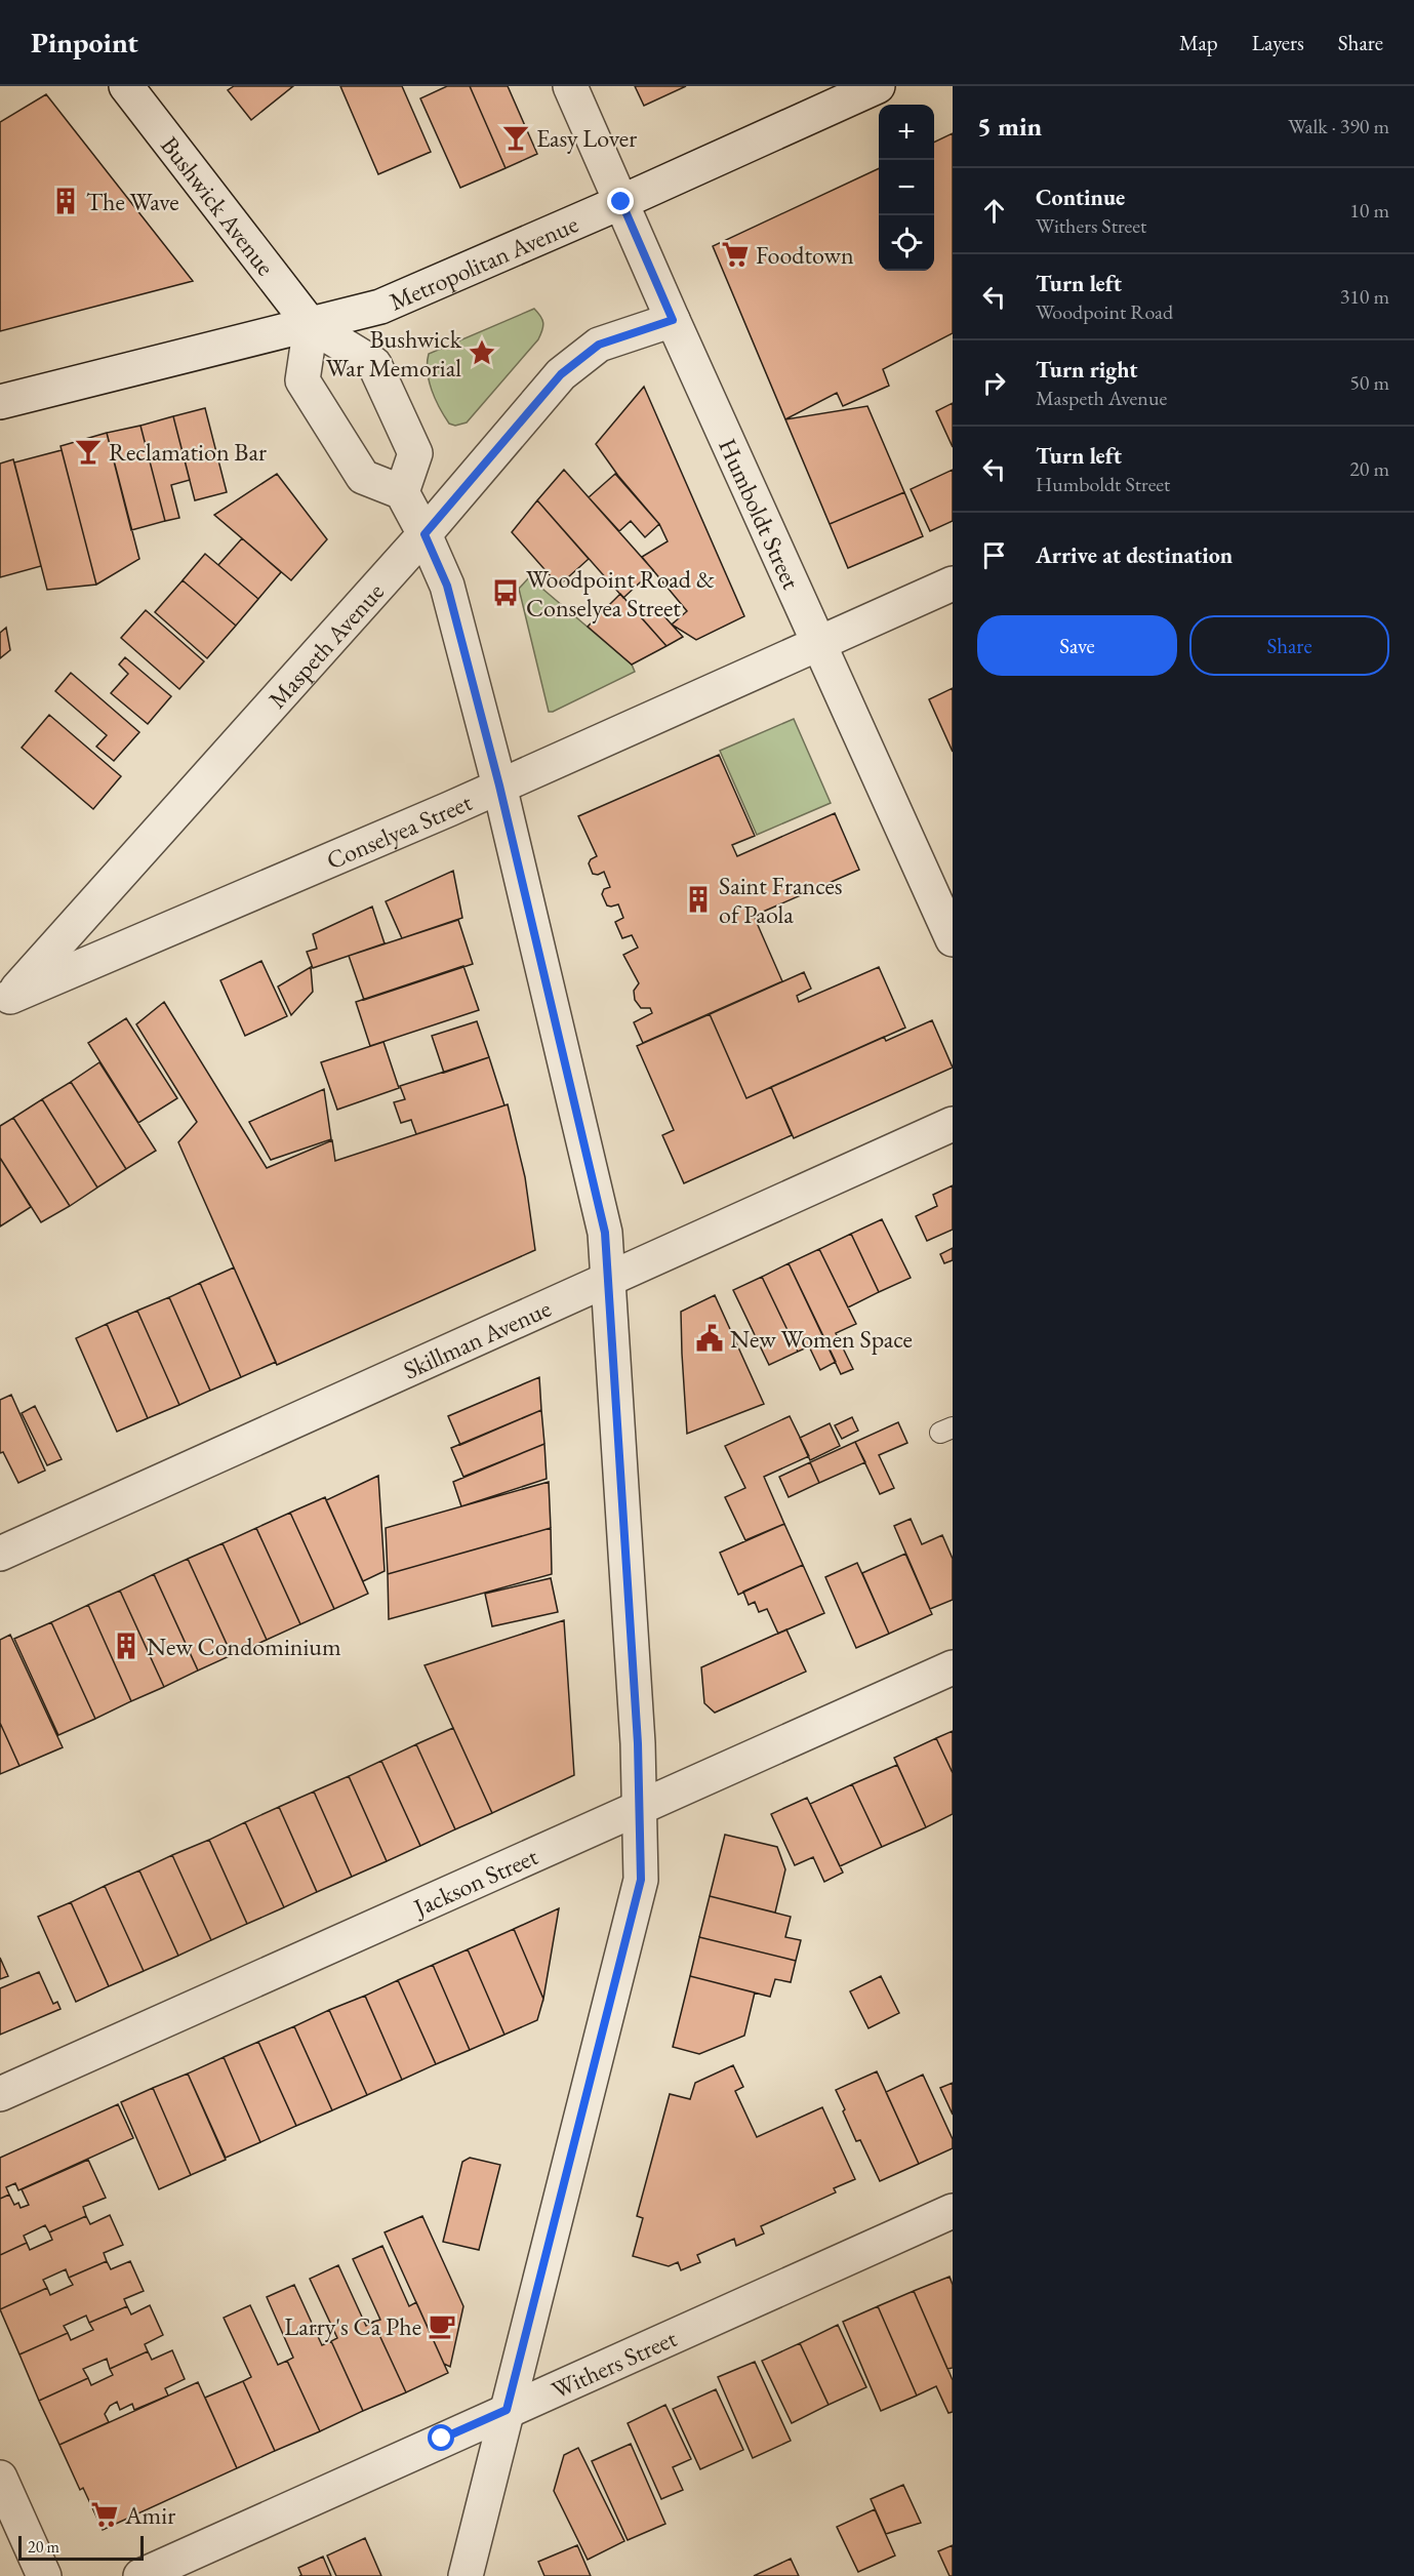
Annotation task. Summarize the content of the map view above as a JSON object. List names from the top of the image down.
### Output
{
  "streets": {
    "street": [
      "Bushwick Avenue",
      "Metropolitan Avenue",
      "Humboldt Street",
      "Maspeth Avenue",
      "Conselyea Street",
      "Skillman Avenue",
      "Jackson Street",
      "Withers Street"
    ]
  },
  "crossings": [
    ["Bushwick Avenue", "Metropolitan Avenue"],
    ["Metropolitan Avenue", "Humboldt Street"],
    ["Humboldt Street", "Maspeth Avenue"],
    ["Humboldt Street", "Conselyea Street"],
    ["Maspeth Avenue", "Conselyea Street"]
  ],
  "places": {
    "bar": ["Easy Lover", "Reclamation Bar"],
    "building": ["The Wave", "Saint Frances of Paola", "New Condominium"],
    "supermarket": ["Foodtown", "Amir"],
    "place": ["Bushwick War Memorial"],
    "bus stop": ["Woodpoint Road & Conselyea Street"],
    "public building": ["New Women Space"],
    "cafe": ["Larry's Ca Phe"]
  },
  "scale_bar": "20 m",
  "page": {
    "header": "Pinpoint",
    "nav": ["Map", "Layers", "Share"],
    "heading": ["5 min", "Walk · 390 m"],
    "map_buttons": ["+", "−"],
    "list": [
      ["Continue", "Withers Street", "10 m"],
      ["Turn left", "Woodpoint Road", "310 m"],
      ["Turn right", "Maspeth Avenue", "50 m"],
      ["Turn left", "Humboldt Street", "20 m"],
      "Arrive at destination"
    ],
    "buttons": ["Save", "Share"],
    "scale": "20 m"
  }
}
